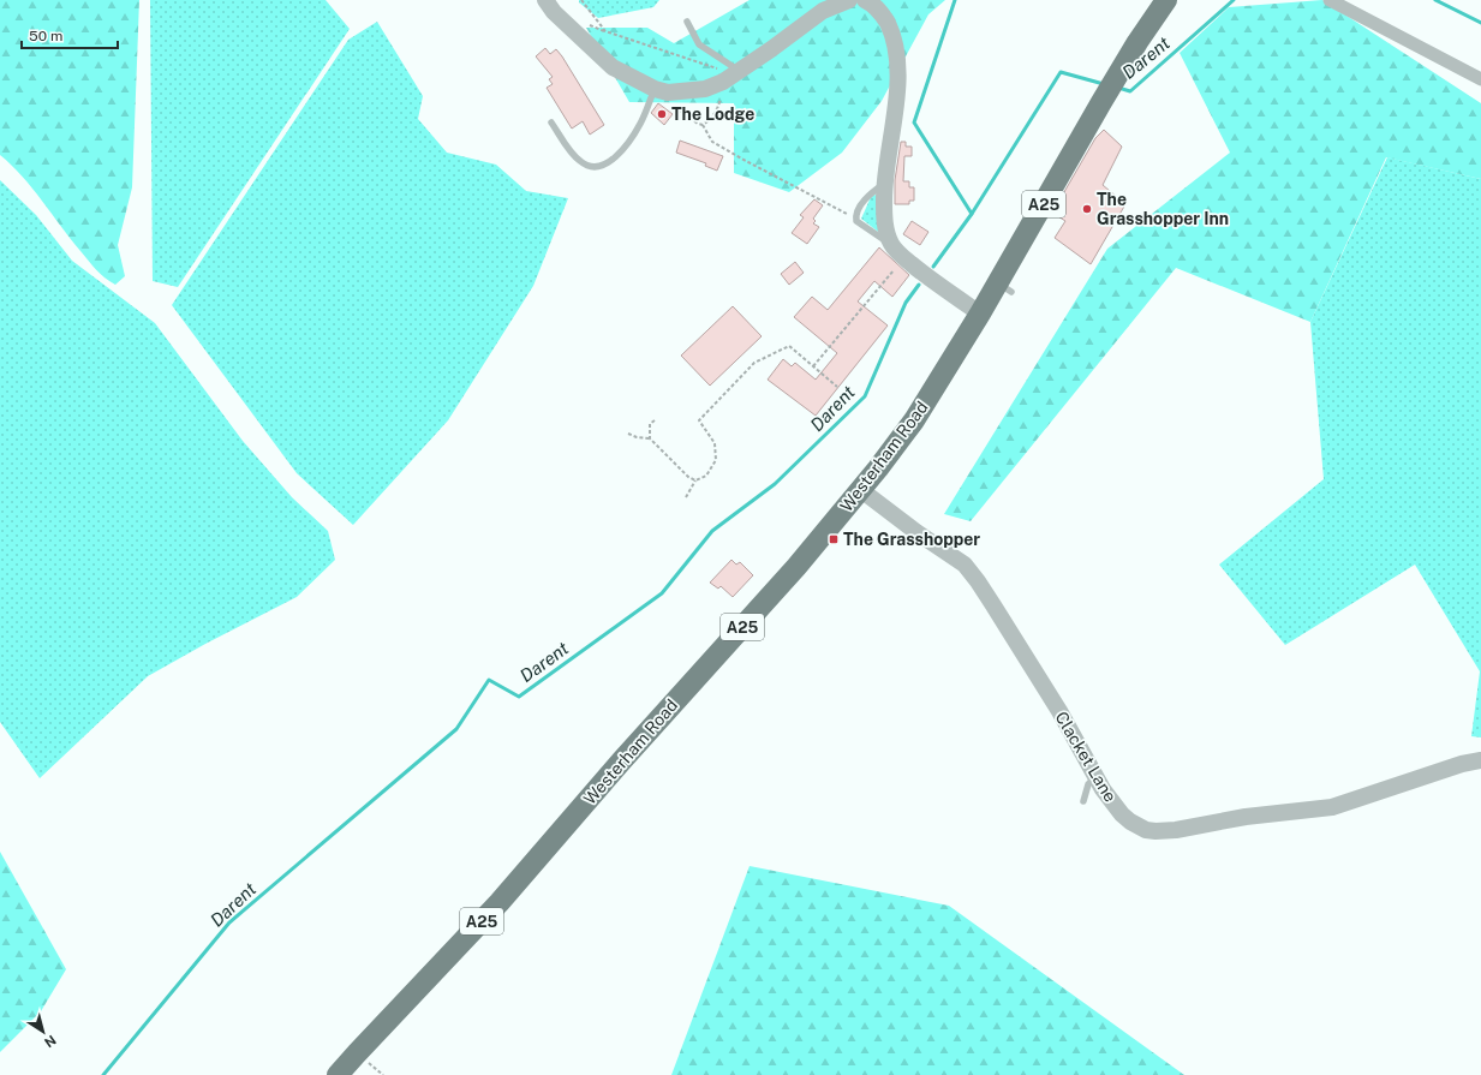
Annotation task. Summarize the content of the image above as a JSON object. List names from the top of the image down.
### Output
{
  "streets": {
    "main road": ["A25", "Westerham Road"],
    "street": ["Clacket Lane"]
  },
  "crossings": [
    ["Westerham Road", "Clacket Lane"]
  ],
  "water": ["Darent"],
  "places": {
    "other": ["The Lodge", "The Grasshopper Inn"],
    "transit": ["The Grasshopper"]
  },
  "scale_bar": "50 m",
  "north": "bottom right"
}
